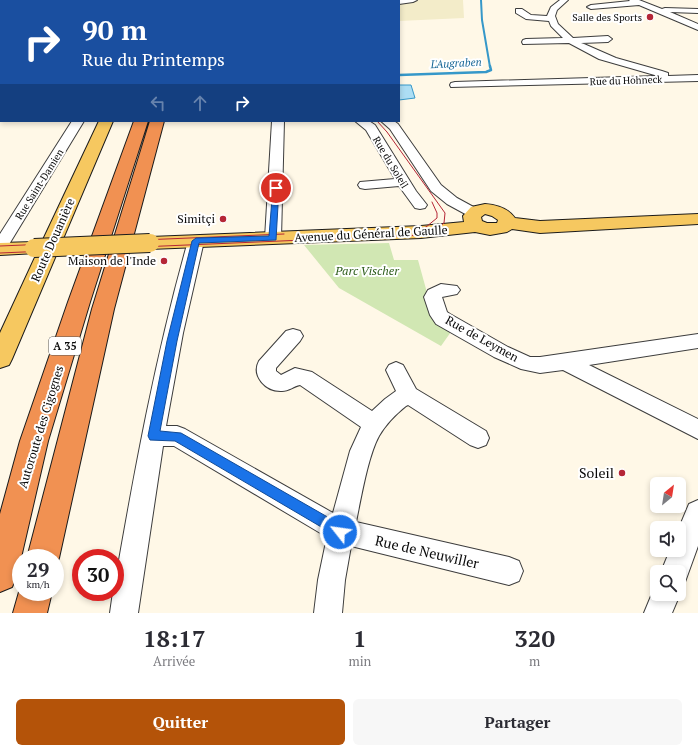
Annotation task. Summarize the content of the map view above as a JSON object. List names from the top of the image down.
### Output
{
  "streets": {
    "highway": ["A 35", "Autoroute des Cigognes"],
    "main road": ["Avenue du Général de Gaulle", "Route Douanière"],
    "street": [
      "Rue du Hohneck",
      "Rue du Soleil",
      "Rue Saint-Damien",
      "Rue de Leymen",
      "Rue de Neuwiller"
    ]
  },
  "crossings": [
    ["Rue Saint-Damien", "Avenue du Général de Gaulle"]
  ],
  "water": ["L'Augraben"],
  "parks": ["Parc Vischer"],
  "places": [
    "Salle des Sports",
    "Simitçi",
    "Maison de l'Inde",
    "Soleil"
  ],
  "north": "top right",
  "page": {
    "turn": ["90 m", "Rue du Printemps"],
    "speed": "29 km/h",
    "limit": "30",
    "eta": [
      "18:17",
      "Arrivée",
      "1",
      "min",
      "320",
      "m"
    ],
    "buttons": ["Quitter", "Partager"]
  }
}
